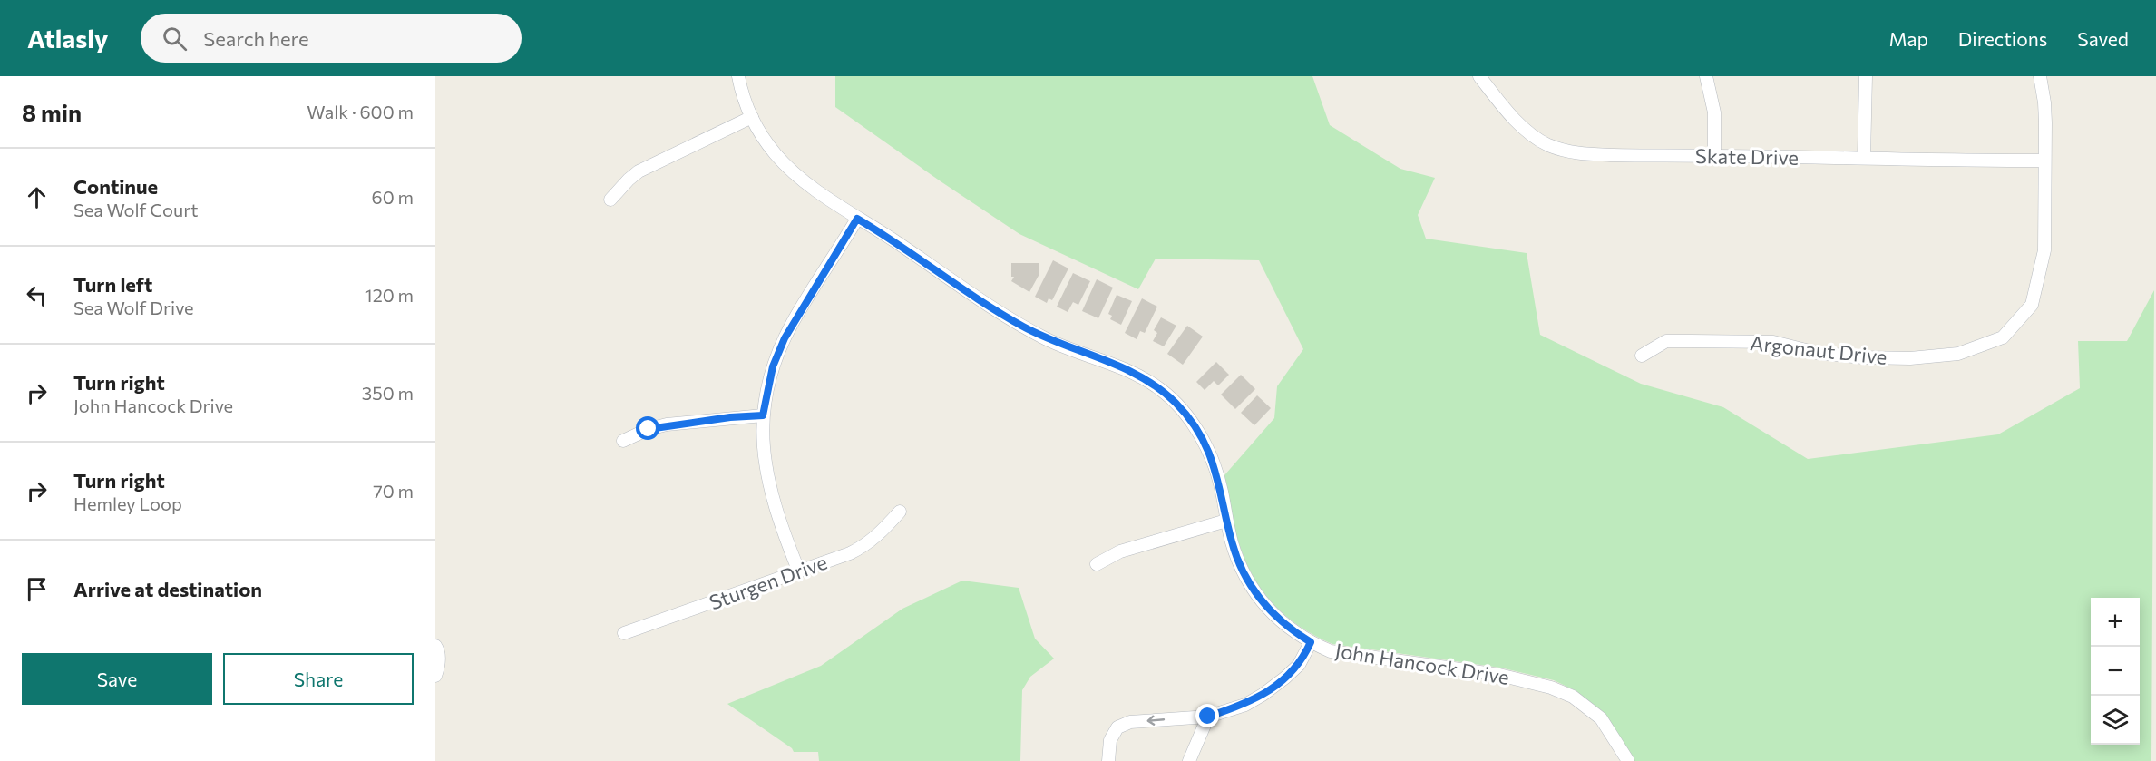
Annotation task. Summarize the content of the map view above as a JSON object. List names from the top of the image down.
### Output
{
  "streets": {
    "street": [
      "Skate Drive",
      "Argonaut Drive",
      "Sturgen Drive",
      "John Hancock Drive"
    ]
  },
  "crossings": [
    ["Skate Drive", "Argonaut Drive"]
  ],
  "page": {
    "header": "Atlasly",
    "search": "Search here",
    "nav": ["Map", "Directions", "Saved"],
    "heading": ["8 min", "Walk · 600 m"],
    "list": [
      ["Continue", "Sea Wolf Court", "60 m"],
      ["Turn left", "Sea Wolf Drive", "120 m"],
      ["Turn right", "John Hancock Drive", "350 m"],
      ["Turn right", "Hemley Loop", "70 m"],
      "Arrive at destination"
    ],
    "map_buttons": ["+", "−"],
    "buttons": ["Save", "Share"]
  }
}
